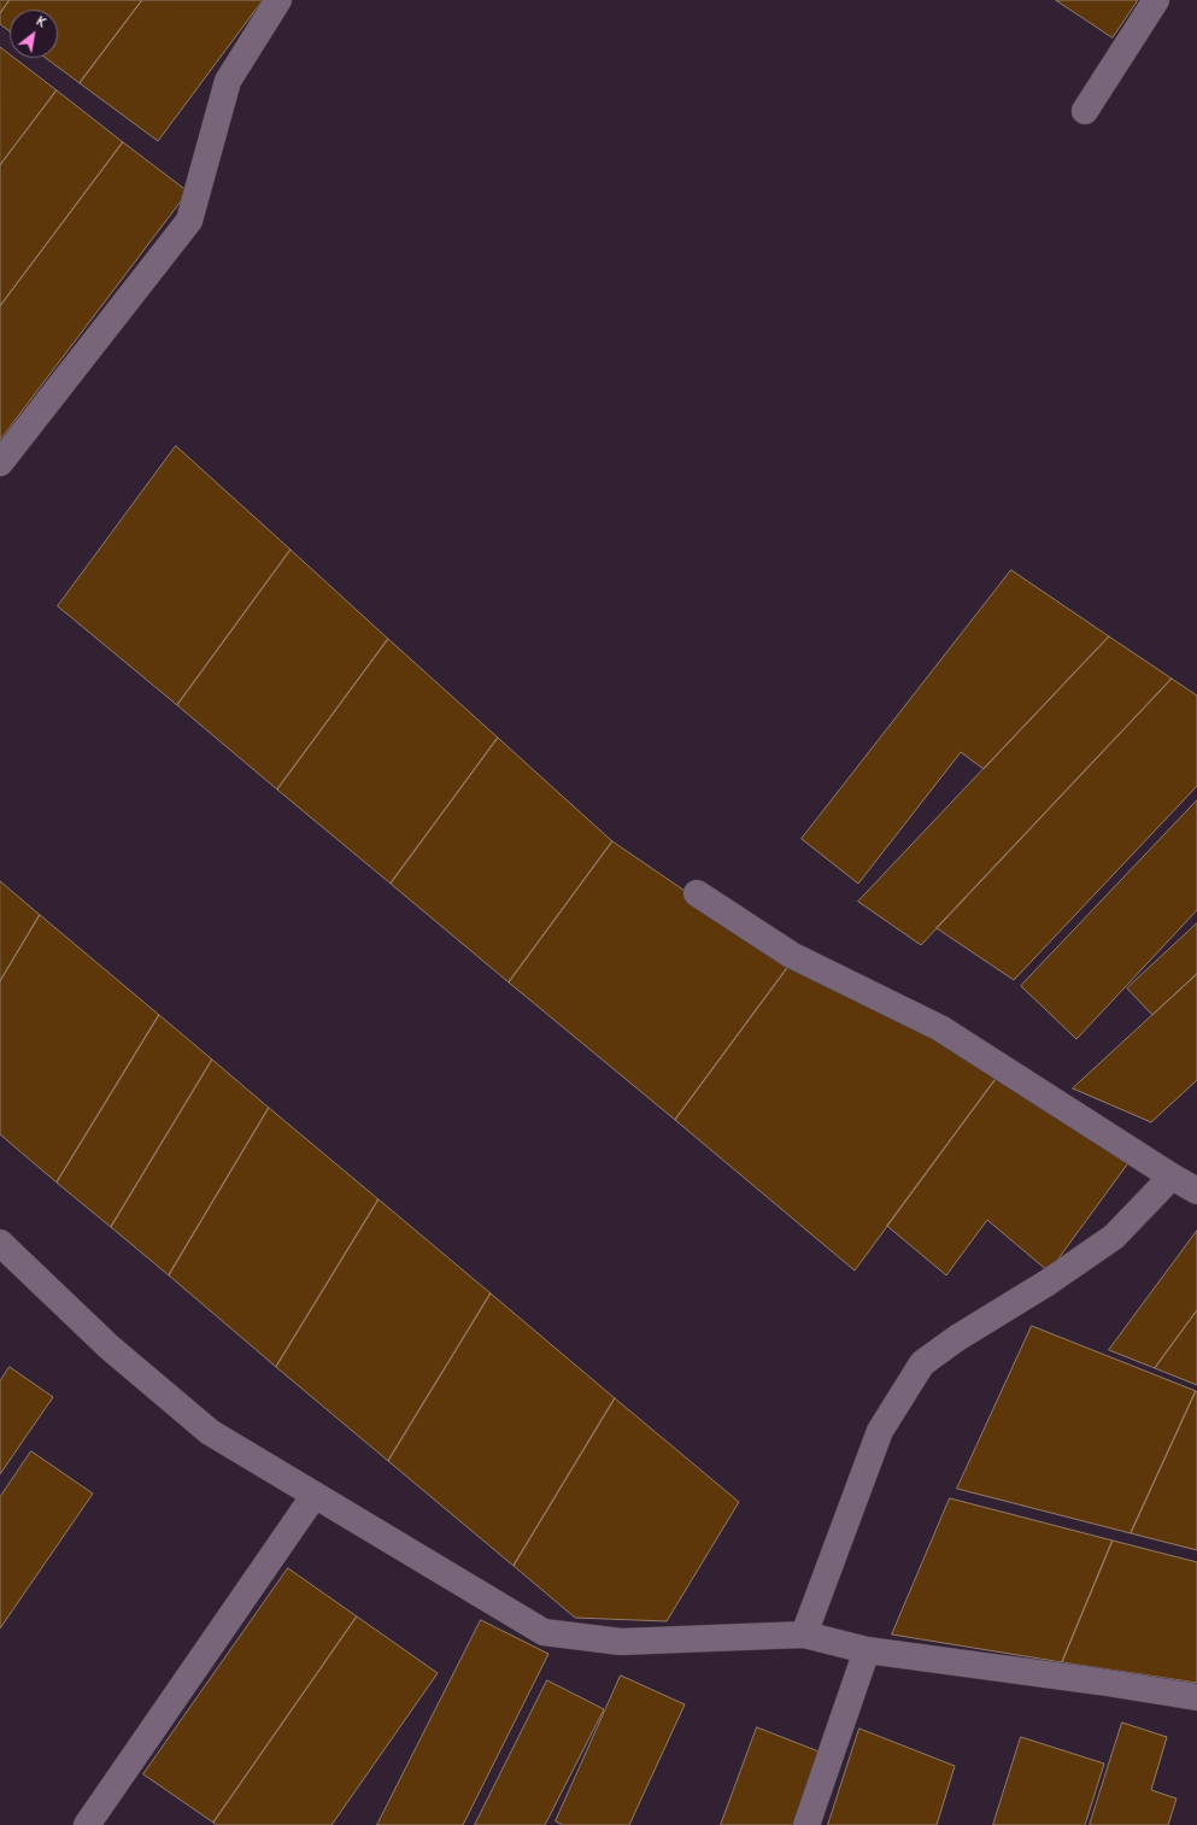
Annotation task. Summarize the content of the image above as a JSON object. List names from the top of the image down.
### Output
{
  "north": "top right"
}
